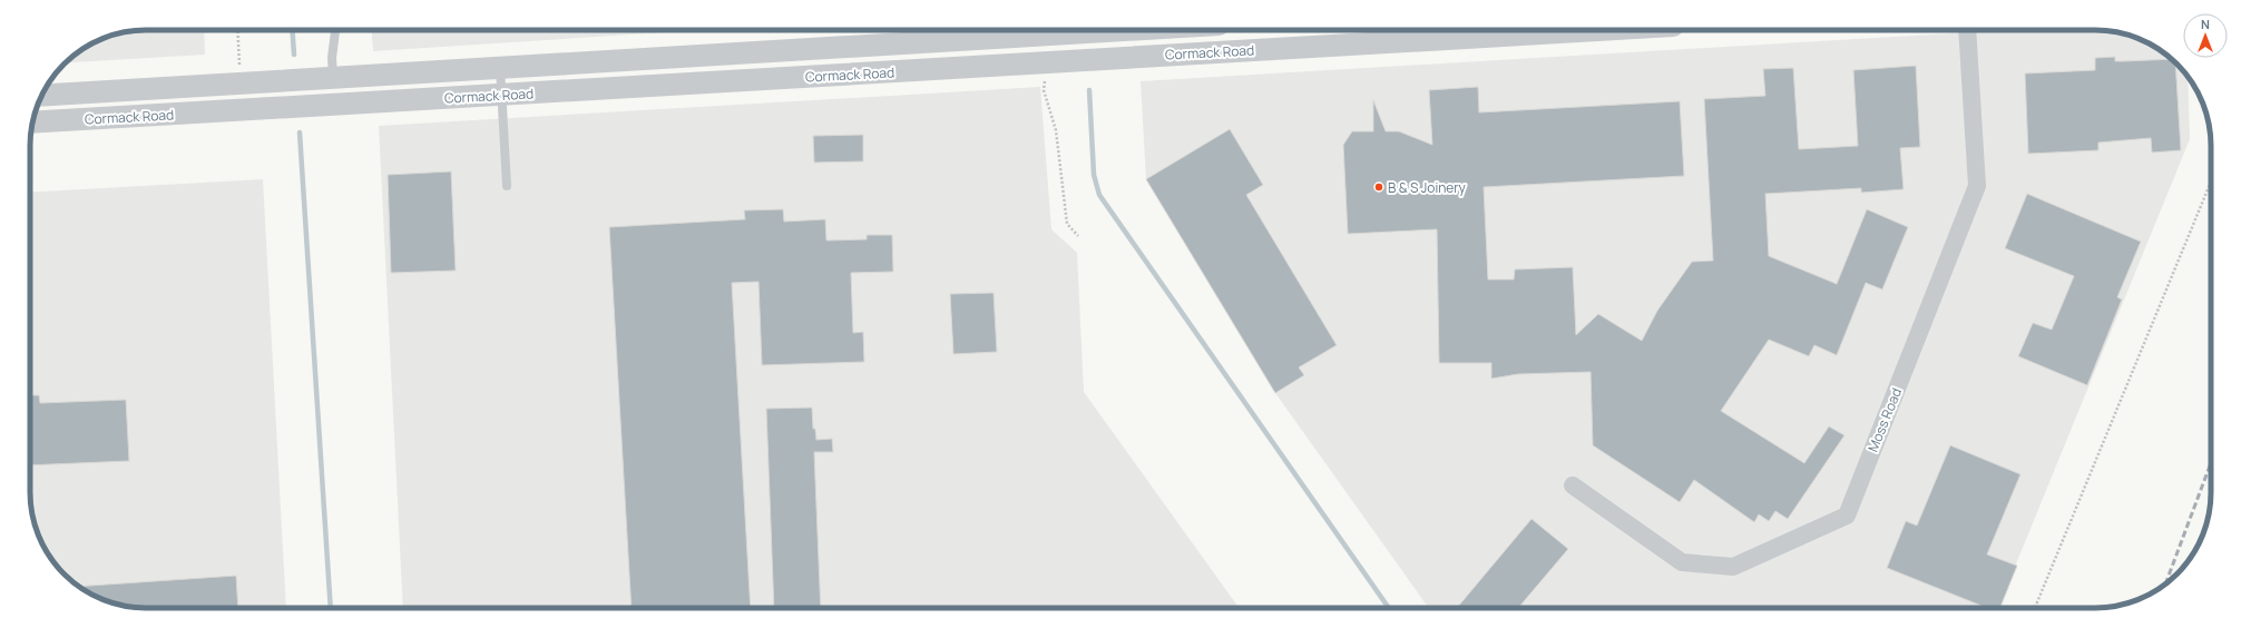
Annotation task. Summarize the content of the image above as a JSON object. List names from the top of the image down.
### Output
{
  "streets": {
    "street": ["Cormack Road", "Moss Road"]
  },
  "places": ["B & S Joinery"],
  "north": "top"
}
